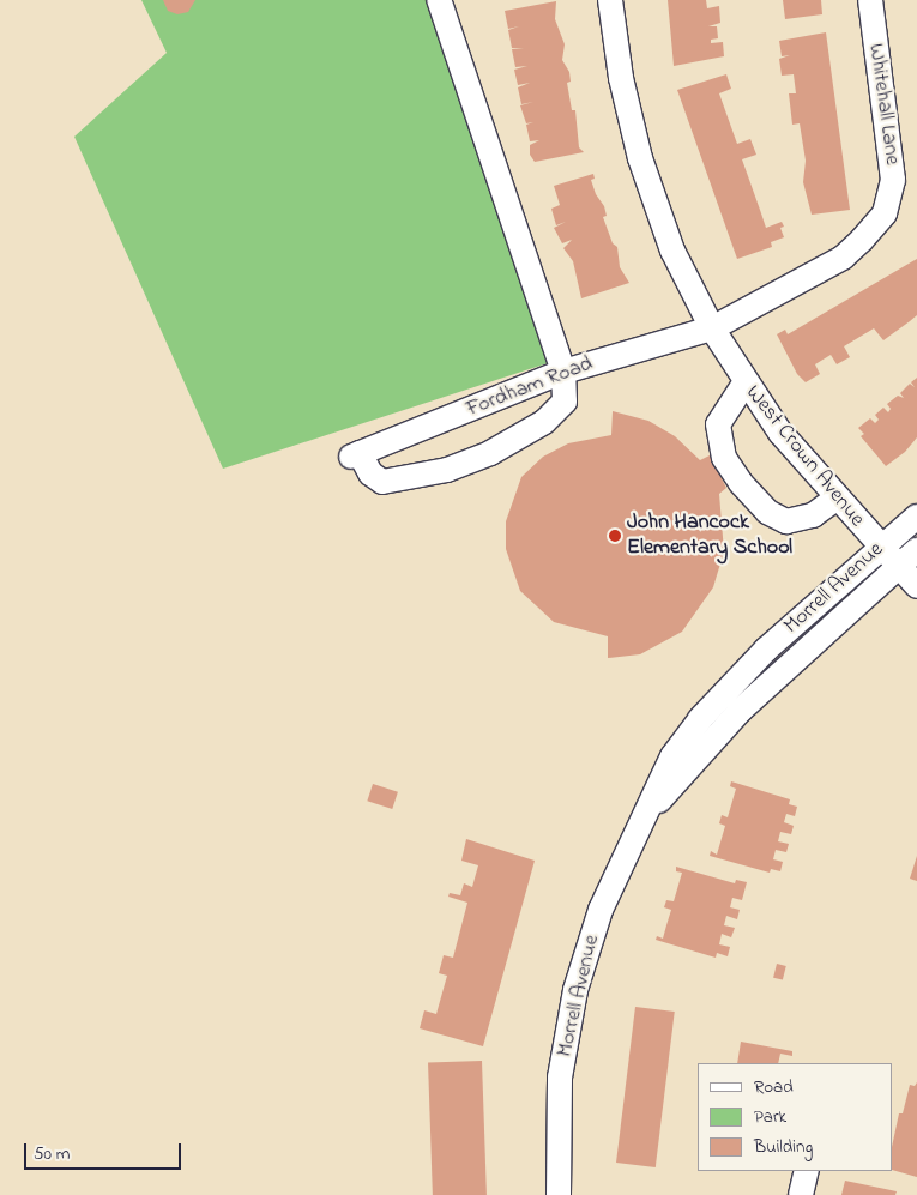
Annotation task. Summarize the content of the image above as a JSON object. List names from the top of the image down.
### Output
{
  "streets": {
    "street": [
      "Whitehall Lane",
      "Fordham Road",
      "West Crown Avenue",
      "Morrell Avenue"
    ]
  },
  "crossings": [
    ["Whitehall Lane", "Fordham Road"],
    ["Whitehall Lane", "West Crown Avenue"],
    ["Fordham Road", "West Crown Avenue"],
    ["West Crown Avenue", "Morrell Avenue"]
  ],
  "places": ["John Hancock Elementary School"],
  "legend": ["Road", "Park", "Building"],
  "scale_bar": "50 m"
}
